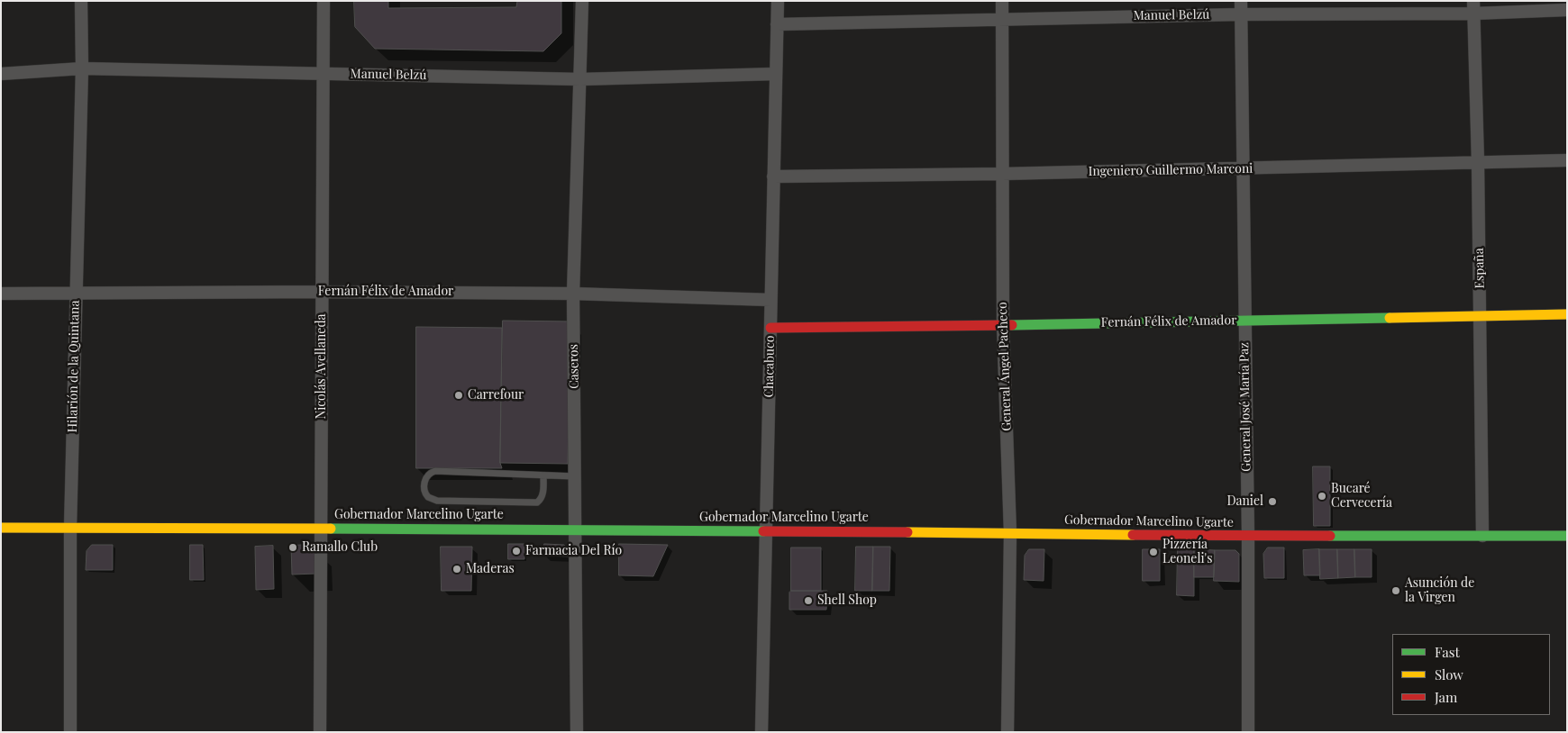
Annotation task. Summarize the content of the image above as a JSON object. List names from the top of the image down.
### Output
{
  "streets": {
    "street": [
      "Manuel Belzú",
      "Ingeniero Guillermo Marconi",
      "España",
      "Fernán Félix de Amador",
      "Hilarión de la Quintana",
      "Nicolás Avellaneda",
      "Caseros",
      "Chacabuco",
      "General Ángel Pacheco",
      "General José María Paz",
      "Gobernador Marcelino Ugarte"
    ]
  },
  "crossings": [
    ["Manuel Belzú", "España"],
    ["Manuel Belzú", "Hilarión de la Quintana"],
    ["Manuel Belzú", "Nicolás Avellaneda"],
    ["Manuel Belzú", "Caseros"],
    ["Manuel Belzú", "Chacabuco"],
    ["Manuel Belzú", "General Ángel Pacheco"],
    ["Manuel Belzú", "General José María Paz"],
    ["Ingeniero Guillermo Marconi", "España"],
    ["Ingeniero Guillermo Marconi", "Chacabuco"],
    ["Ingeniero Guillermo Marconi", "General Ángel Pacheco"],
    ["Ingeniero Guillermo Marconi", "General José María Paz"],
    ["España", "Fernán Félix de Amador"],
    ["España", "Gobernador Marcelino Ugarte"],
    ["Fernán Félix de Amador", "Hilarión de la Quintana"],
    ["Fernán Félix de Amador", "Nicolás Avellaneda"],
    ["Fernán Félix de Amador", "Caseros"],
    ["Fernán Félix de Amador", "Chacabuco"],
    ["Fernán Félix de Amador", "General Ángel Pacheco"],
    ["Fernán Félix de Amador", "General José María Paz"],
    ["Hilarión de la Quintana", "Gobernador Marcelino Ugarte"],
    ["Nicolás Avellaneda", "Gobernador Marcelino Ugarte"],
    ["Caseros", "Gobernador Marcelino Ugarte"],
    ["Chacabuco", "Gobernador Marcelino Ugarte"],
    ["General Ángel Pacheco", "Gobernador Marcelino Ugarte"],
    ["General José María Paz", "Gobernador Marcelino Ugarte"]
  ],
  "places": [
    "Carrefour",
    "Bucaré Cervecería",
    "Daniel",
    "Ramallo Club",
    "Farmacia Del Río",
    "Pizzería Leoneli's",
    "Maderas",
    "Asunción de la Virgen",
    "Shell Shop"
  ],
  "legend": ["Fast", "Slow", "Jam"]
}
